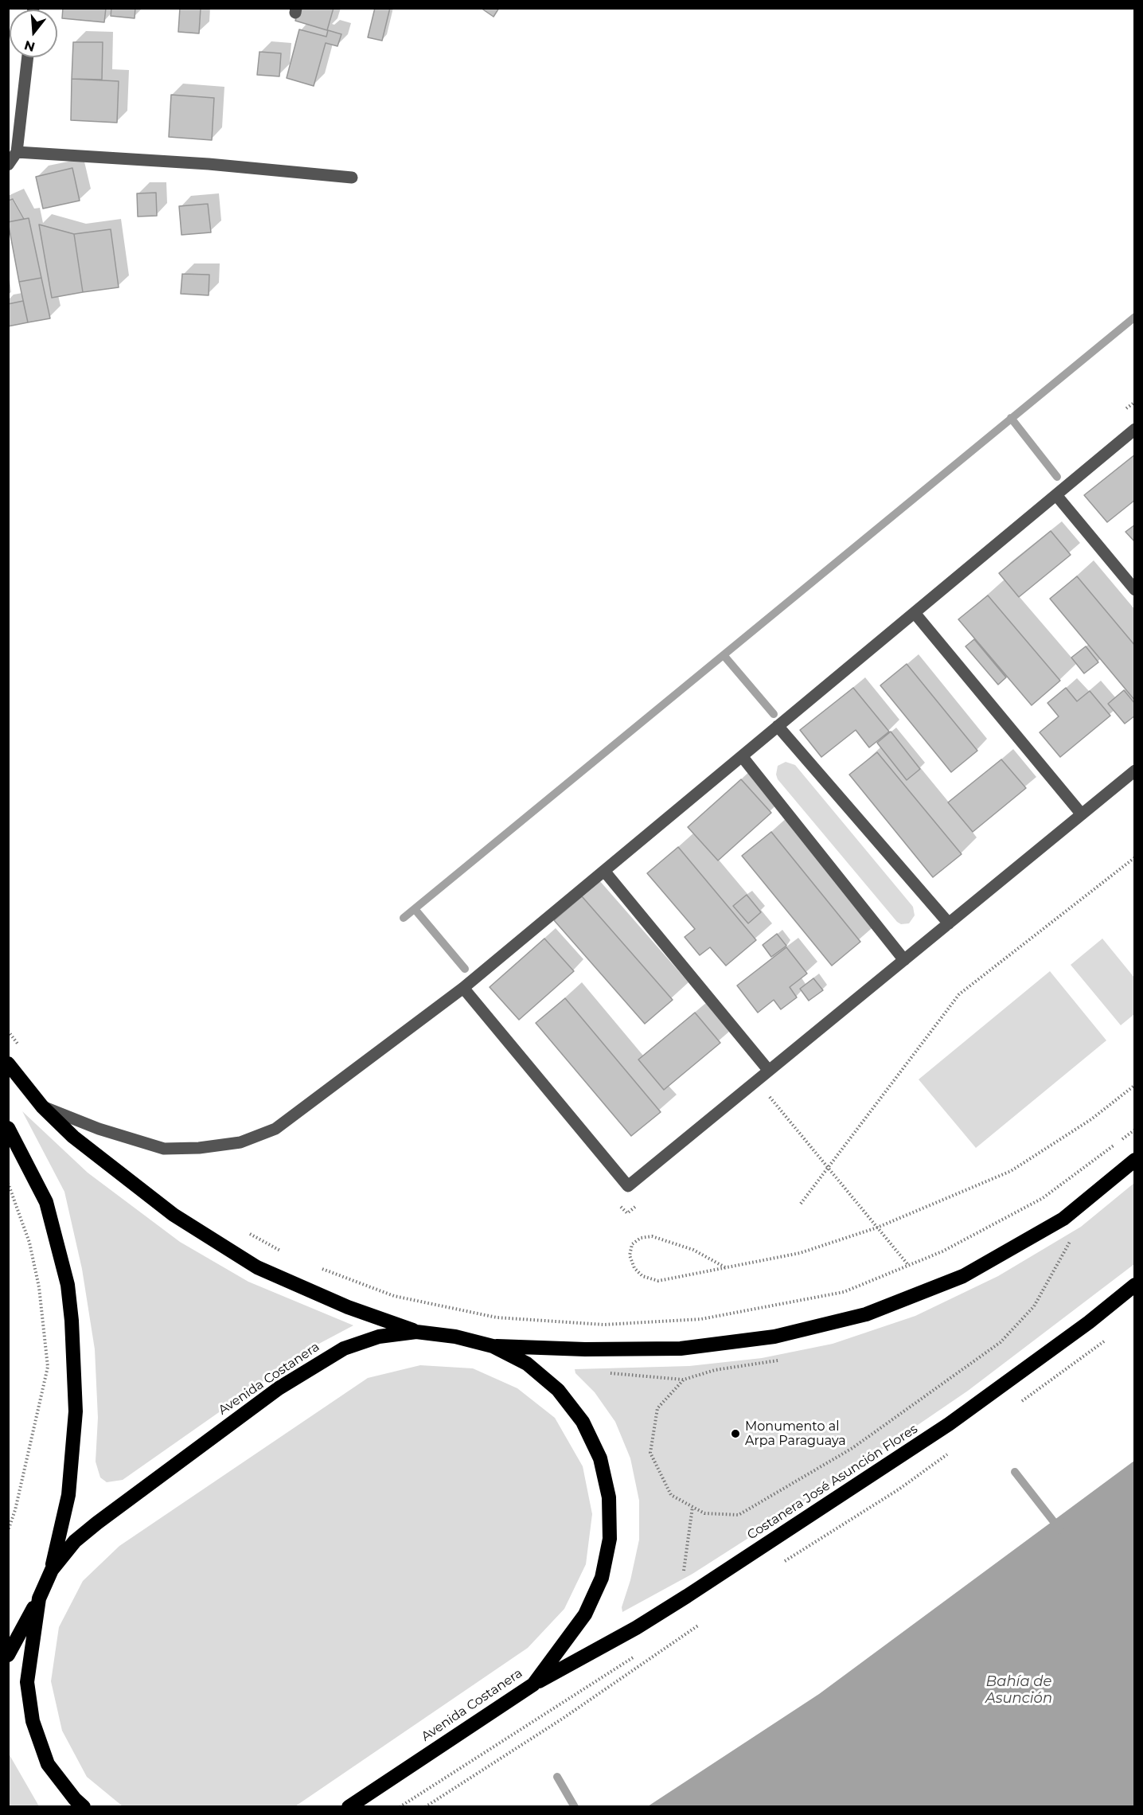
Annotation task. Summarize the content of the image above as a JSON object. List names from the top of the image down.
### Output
{
  "streets": {
    "highway": ["Avenida Costanera", "Costanera José Asunción Flores"]
  },
  "crossings": [
    ["Avenida Costanera", "Costanera José Asunción Flores"]
  ],
  "water": ["Bahía de Asunción"],
  "places": ["Monumento al Arpa Paraguaya"],
  "north": "bottom"
}
